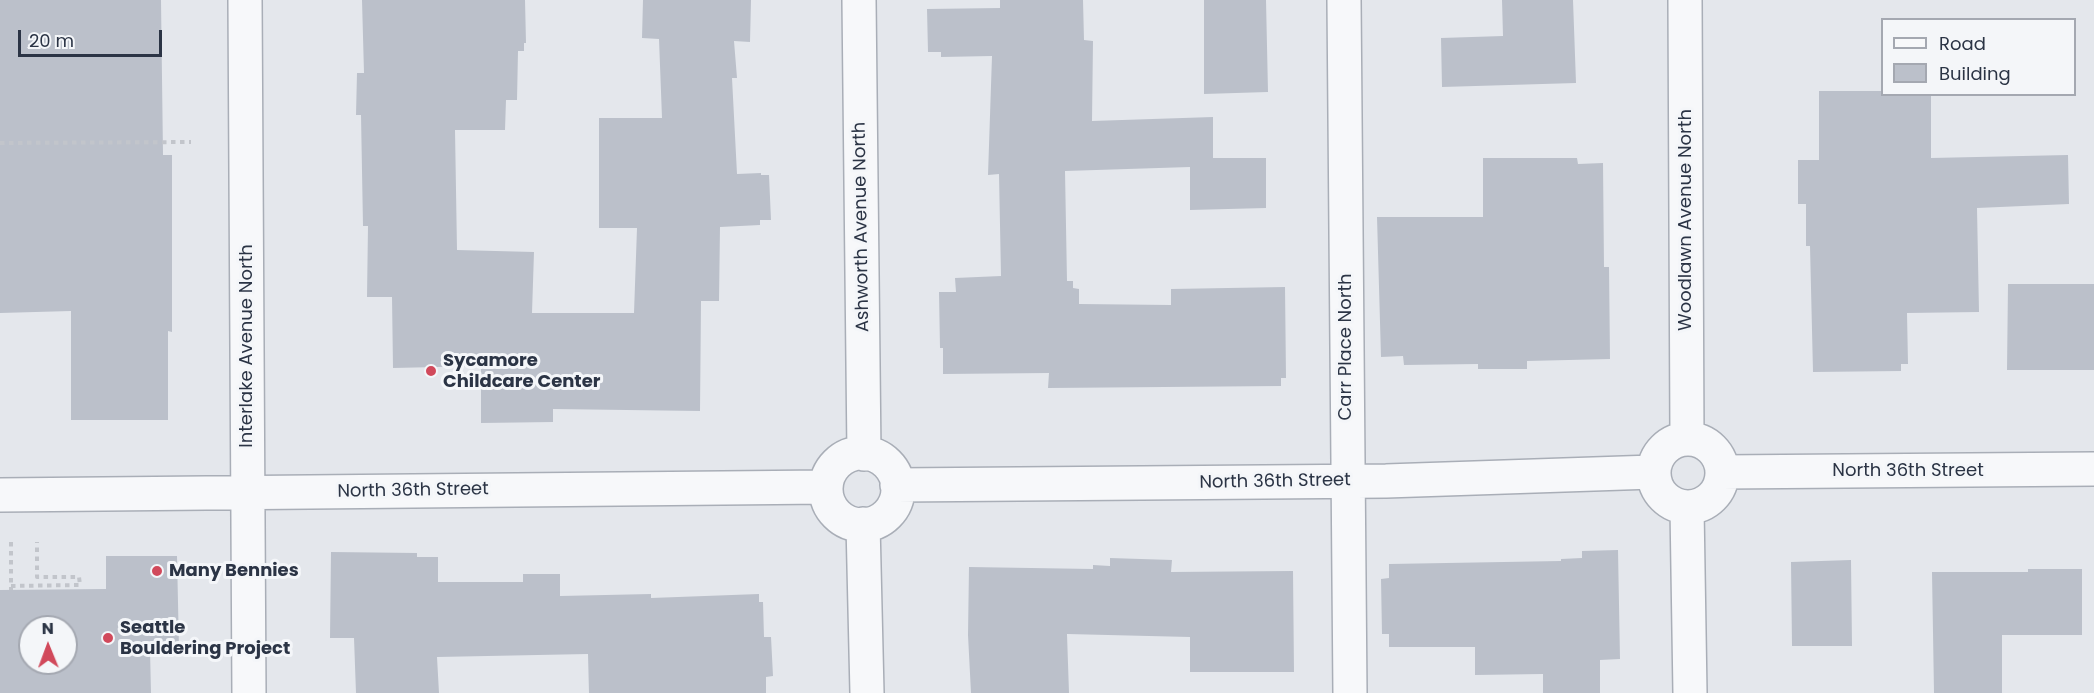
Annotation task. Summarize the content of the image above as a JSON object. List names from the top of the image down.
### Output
{
  "streets": {
    "street": [
      "Woodlawn Avenue North",
      "Ashworth Avenue North",
      "Interlake Avenue North",
      "Carr Place North",
      "North 36th Street"
    ]
  },
  "crossings": [
    ["Woodlawn Avenue North", "North 36th Street"],
    ["Ashworth Avenue North", "North 36th Street"],
    ["Interlake Avenue North", "North 36th Street"],
    ["Carr Place North", "North 36th Street"]
  ],
  "places": ["Sycamore Childcare Center", "Many Bennies", "Seattle Bouldering Project"],
  "legend": ["Road", "Building"],
  "scale_bar": "20 m",
  "north": "top"
}
